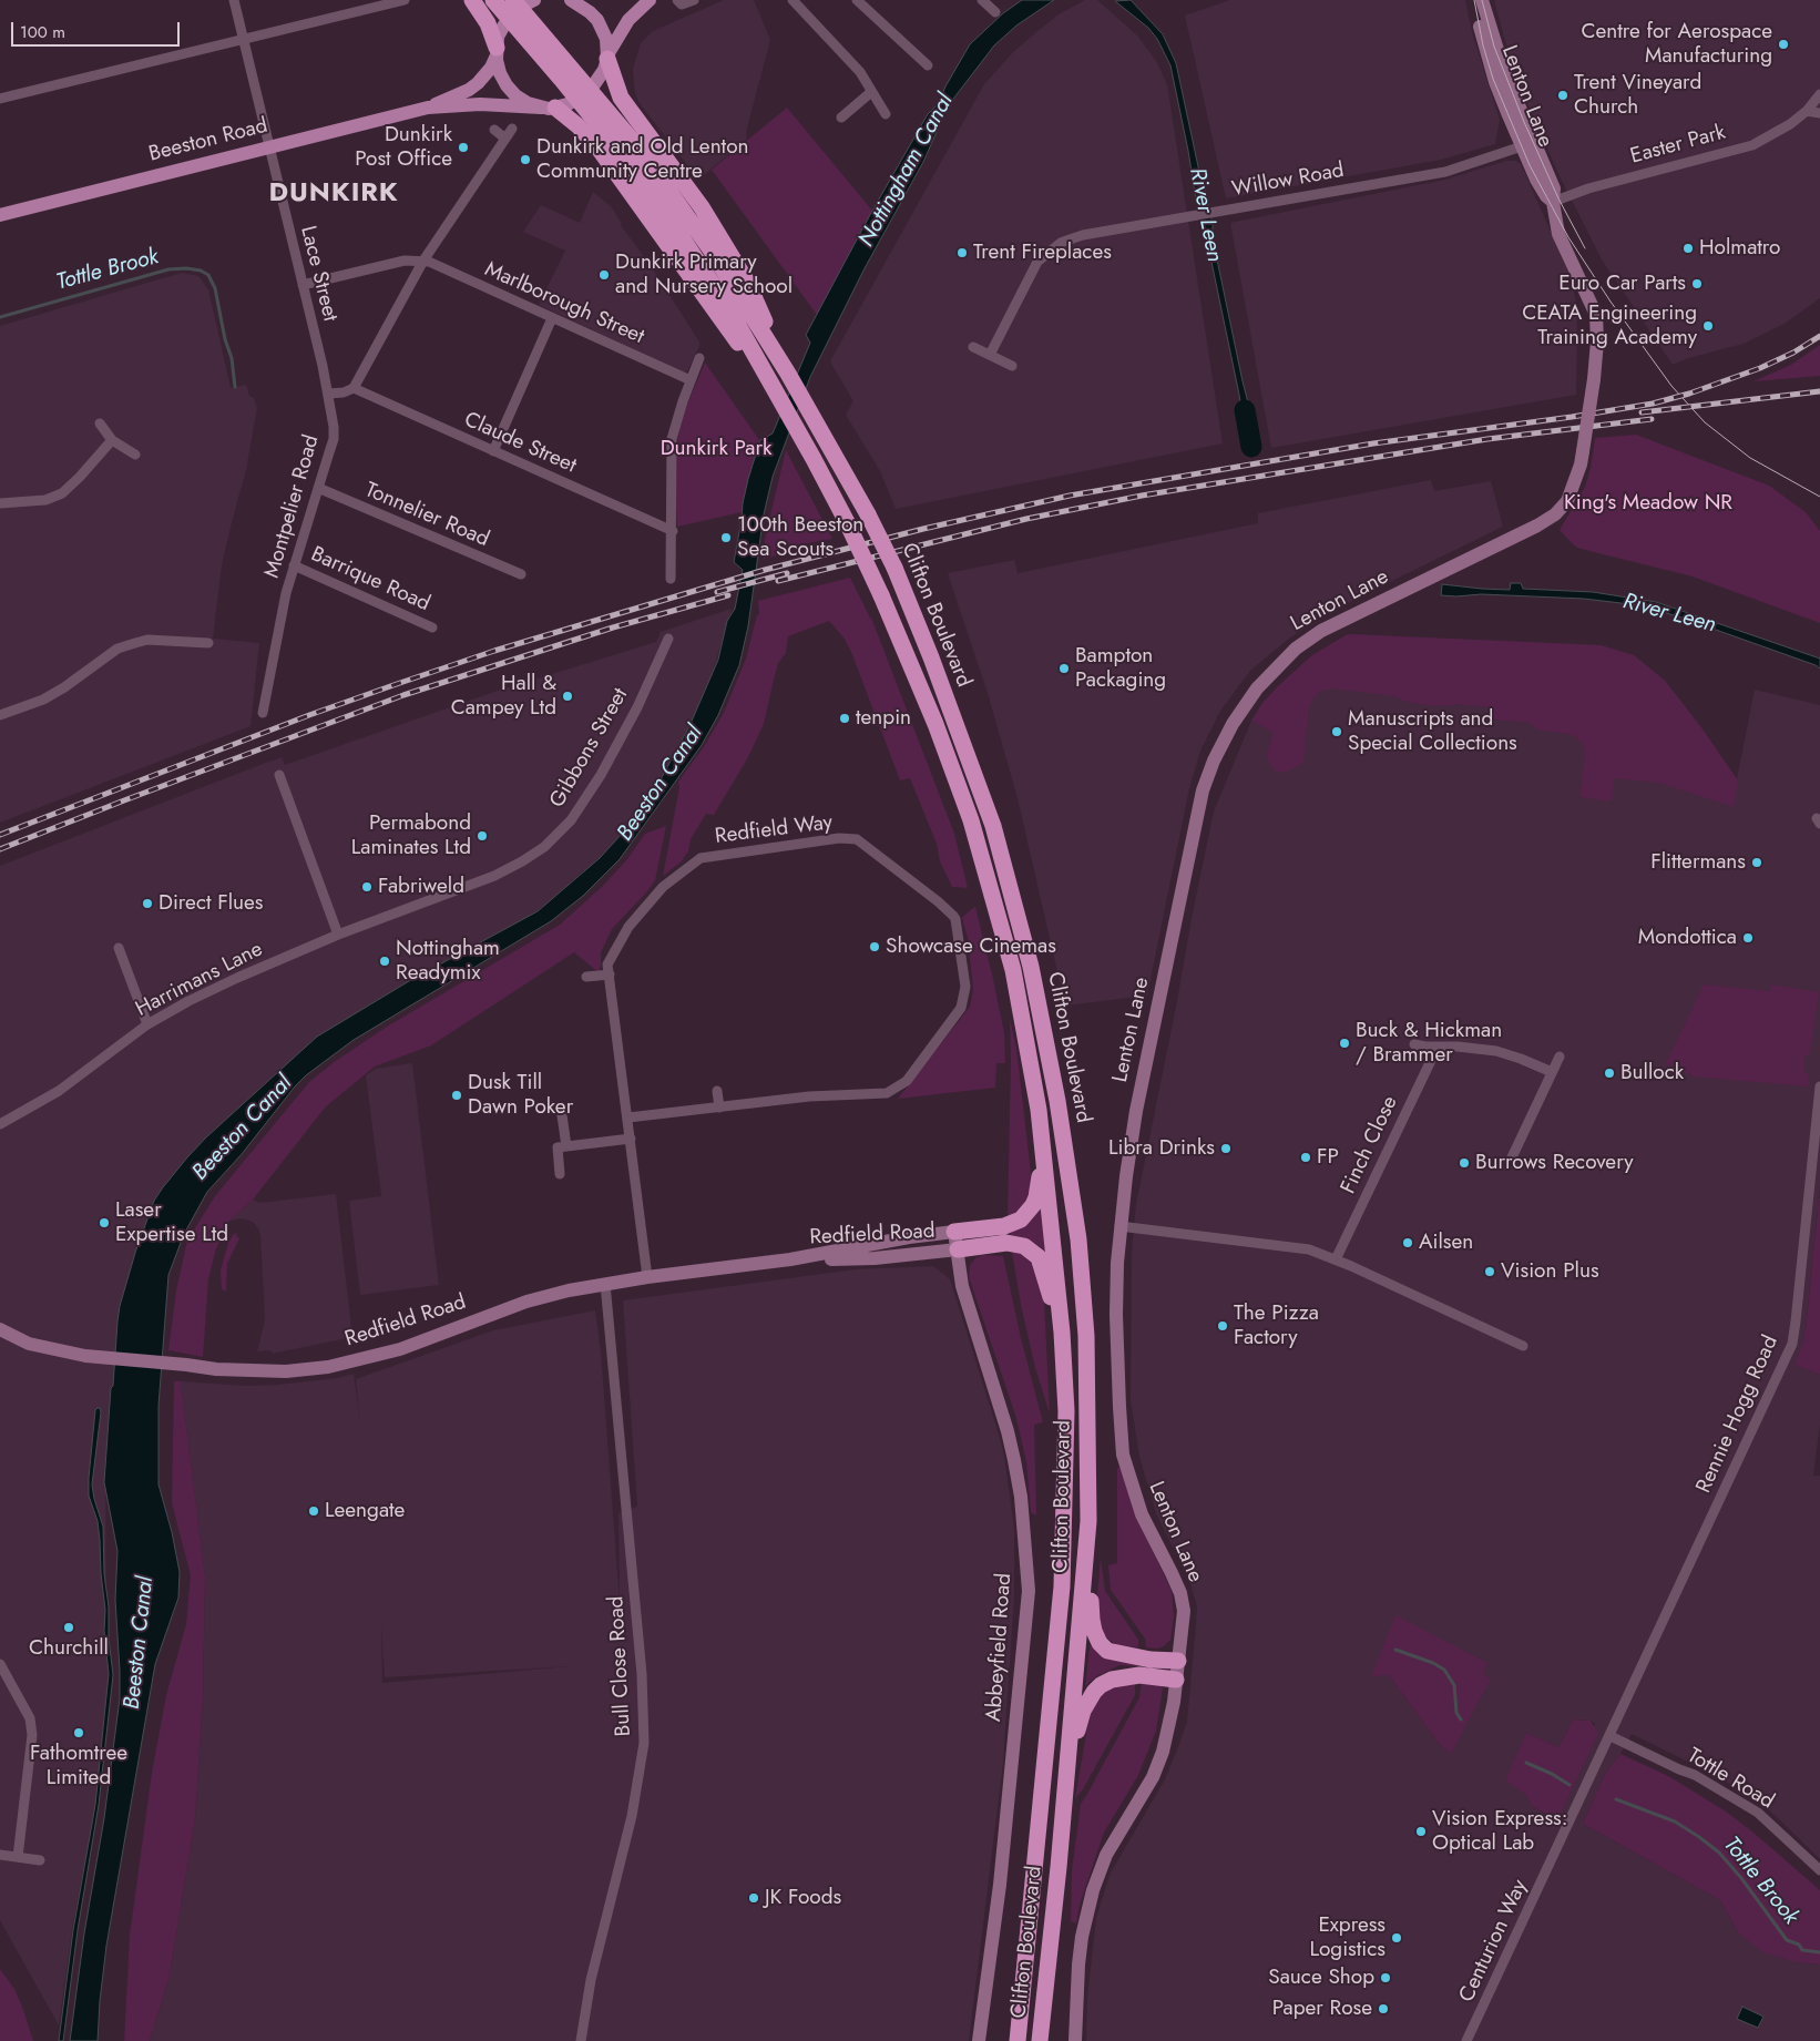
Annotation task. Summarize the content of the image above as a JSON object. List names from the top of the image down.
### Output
{
  "streets": {
    "highway": ["Clifton Boulevard"],
    "main road": ["Beeston Road"],
    "street": [
      "Lenton Lane",
      "Easter Park",
      "Willow Road",
      "Lace Street",
      "Marlborough Street",
      "Claude Street",
      "Montpelier Road",
      "Tonnelier Road",
      "Barrique Road",
      "Gibbons Street",
      "Redfield Way",
      "Harrimans Lane",
      "Finch Close",
      "Redfield Road",
      "Rennie Hogg Road",
      "Abbeyfield Road",
      "Bull Close Road",
      "Tottle Road",
      "Centurion Way"
    ]
  },
  "crossings": [
    ["Lenton Lane", "Easter Park"],
    ["Lenton Lane", "Willow Road"],
    ["Beeston Road", "Lace Street"],
    ["Lace Street", "Montpelier Road"],
    ["Montpelier Road", "Tonnelier Road"],
    ["Montpelier Road", "Barrique Road"],
    ["Gibbons Street", "Harrimans Lane"],
    ["Redfield Way", "Redfield Road"],
    ["Redfield Road", "Abbeyfield Road"],
    ["Redfield Road", "Bull Close Road"],
    ["Rennie Hogg Road", "Tottle Road"],
    ["Rennie Hogg Road", "Centurion Way"],
    ["Tottle Road", "Centurion Way"]
  ],
  "districts": ["DUNKIRK"],
  "water": [
    "Nottingham Canal",
    "River Leen",
    "Tottle Brook",
    "Beeston Canal"
  ],
  "parks": ["Dunkirk Park", "King's Meadow NR"],
  "places": [
    "Centre for Aerospace Manufacturing",
    "Trent Vineyard Church",
    "Dunkirk Post Office",
    "Dunkirk and Old Lenton Community Centre",
    "Holmatro",
    "Trent Fireplaces",
    "Dunkirk Primary and Nursery School",
    "Euro Car Parts",
    "CEATA Engineering Training Academy",
    "100th Beeston Sea Scouts",
    "Bampton Packaging",
    "Hall & Campey Ltd",
    "tenpin",
    "Manuscripts and Special Collections",
    "Permabond Laminates Ltd",
    "Flittermans",
    "Fabriweld",
    "Direct Flues",
    "Mondottica",
    "Showcase Cinemas",
    "Nottingham Readymix",
    "Buck & Hickman / Brammer",
    "Bullock",
    "Dusk Till Dawn Poker",
    "Libra Drinks",
    "FP",
    "Burrows Recovery",
    "Laser Expertise Ltd",
    "Ailsen",
    "Vision Plus",
    "The Pizza Factory",
    "Leengate",
    "Churchill",
    "Fathomtree Limited",
    "Vision Express: Optical Lab",
    "JK Foods",
    "Express Logistics",
    "Sauce Shop",
    "Paper Rose"
  ],
  "scale_bar": "100 m"
}
